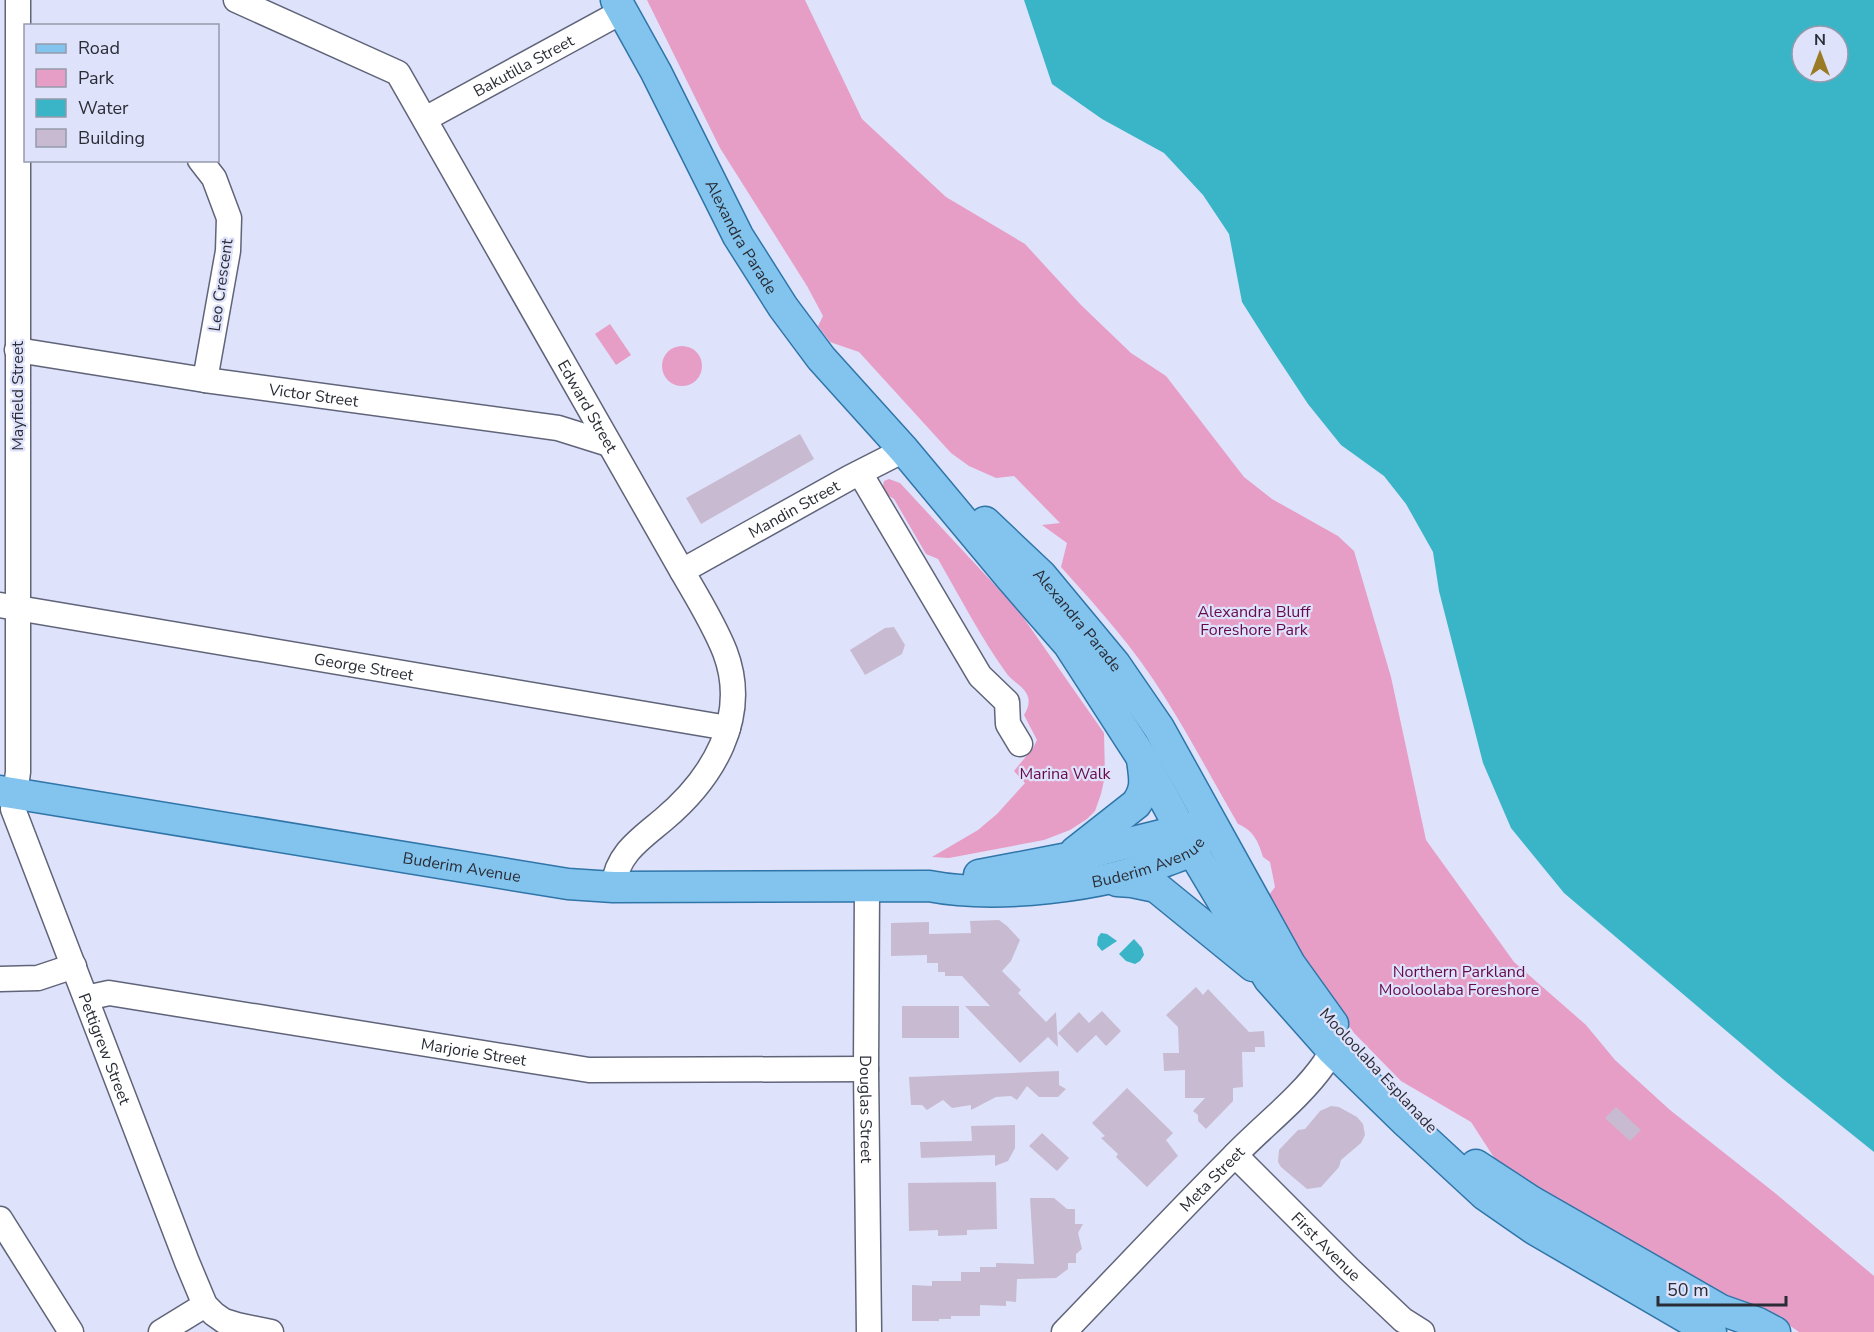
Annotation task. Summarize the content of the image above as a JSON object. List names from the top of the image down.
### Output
{
  "streets": {
    "main road": ["Alexandra Parade", "Buderim Avenue", "Mooloolaba Esplanade"],
    "street": [
      "Bakutilla Street",
      "Leo Crescent",
      "Victor Street",
      "Mayfield Street",
      "Edward Street",
      "Mandin Street",
      "George Street",
      "Pettigrew Street",
      "Marjorie Street",
      "Douglas Street",
      "Meta Street",
      "First Avenue"
    ]
  },
  "crossings": [
    ["Bakutilla Street", "Alexandra Parade"],
    ["Bakutilla Street", "Edward Street"],
    ["Alexandra Parade", "Mandin Street"],
    ["Alexandra Parade", "Buderim Avenue"],
    ["Alexandra Parade", "Mooloolaba Esplanade"],
    ["Leo Crescent", "Victor Street"],
    ["Victor Street", "Mayfield Street"],
    ["Victor Street", "Edward Street"],
    ["Mayfield Street", "George Street"],
    ["Mayfield Street", "Buderim Avenue"],
    ["Mayfield Street", "Pettigrew Street"],
    ["Edward Street", "Mandin Street"],
    ["Edward Street", "George Street"],
    ["Edward Street", "Buderim Avenue"],
    ["Buderim Avenue", "Pettigrew Street"],
    ["Buderim Avenue", "Mooloolaba Esplanade"],
    ["Buderim Avenue", "Douglas Street"],
    ["Pettigrew Street", "Marjorie Street"],
    ["Marjorie Street", "Douglas Street"],
    ["Mooloolaba Esplanade", "Meta Street"],
    ["Meta Street", "First Avenue"]
  ],
  "parks": ["Alexandra Bluff Foreshore Park", "Marina Walk", "Northern Parkland Mooloolaba Foreshore"],
  "legend": [
    "Road",
    "Park",
    "Water",
    "Building"
  ],
  "scale_bar": "50 m",
  "north": "top"
}
